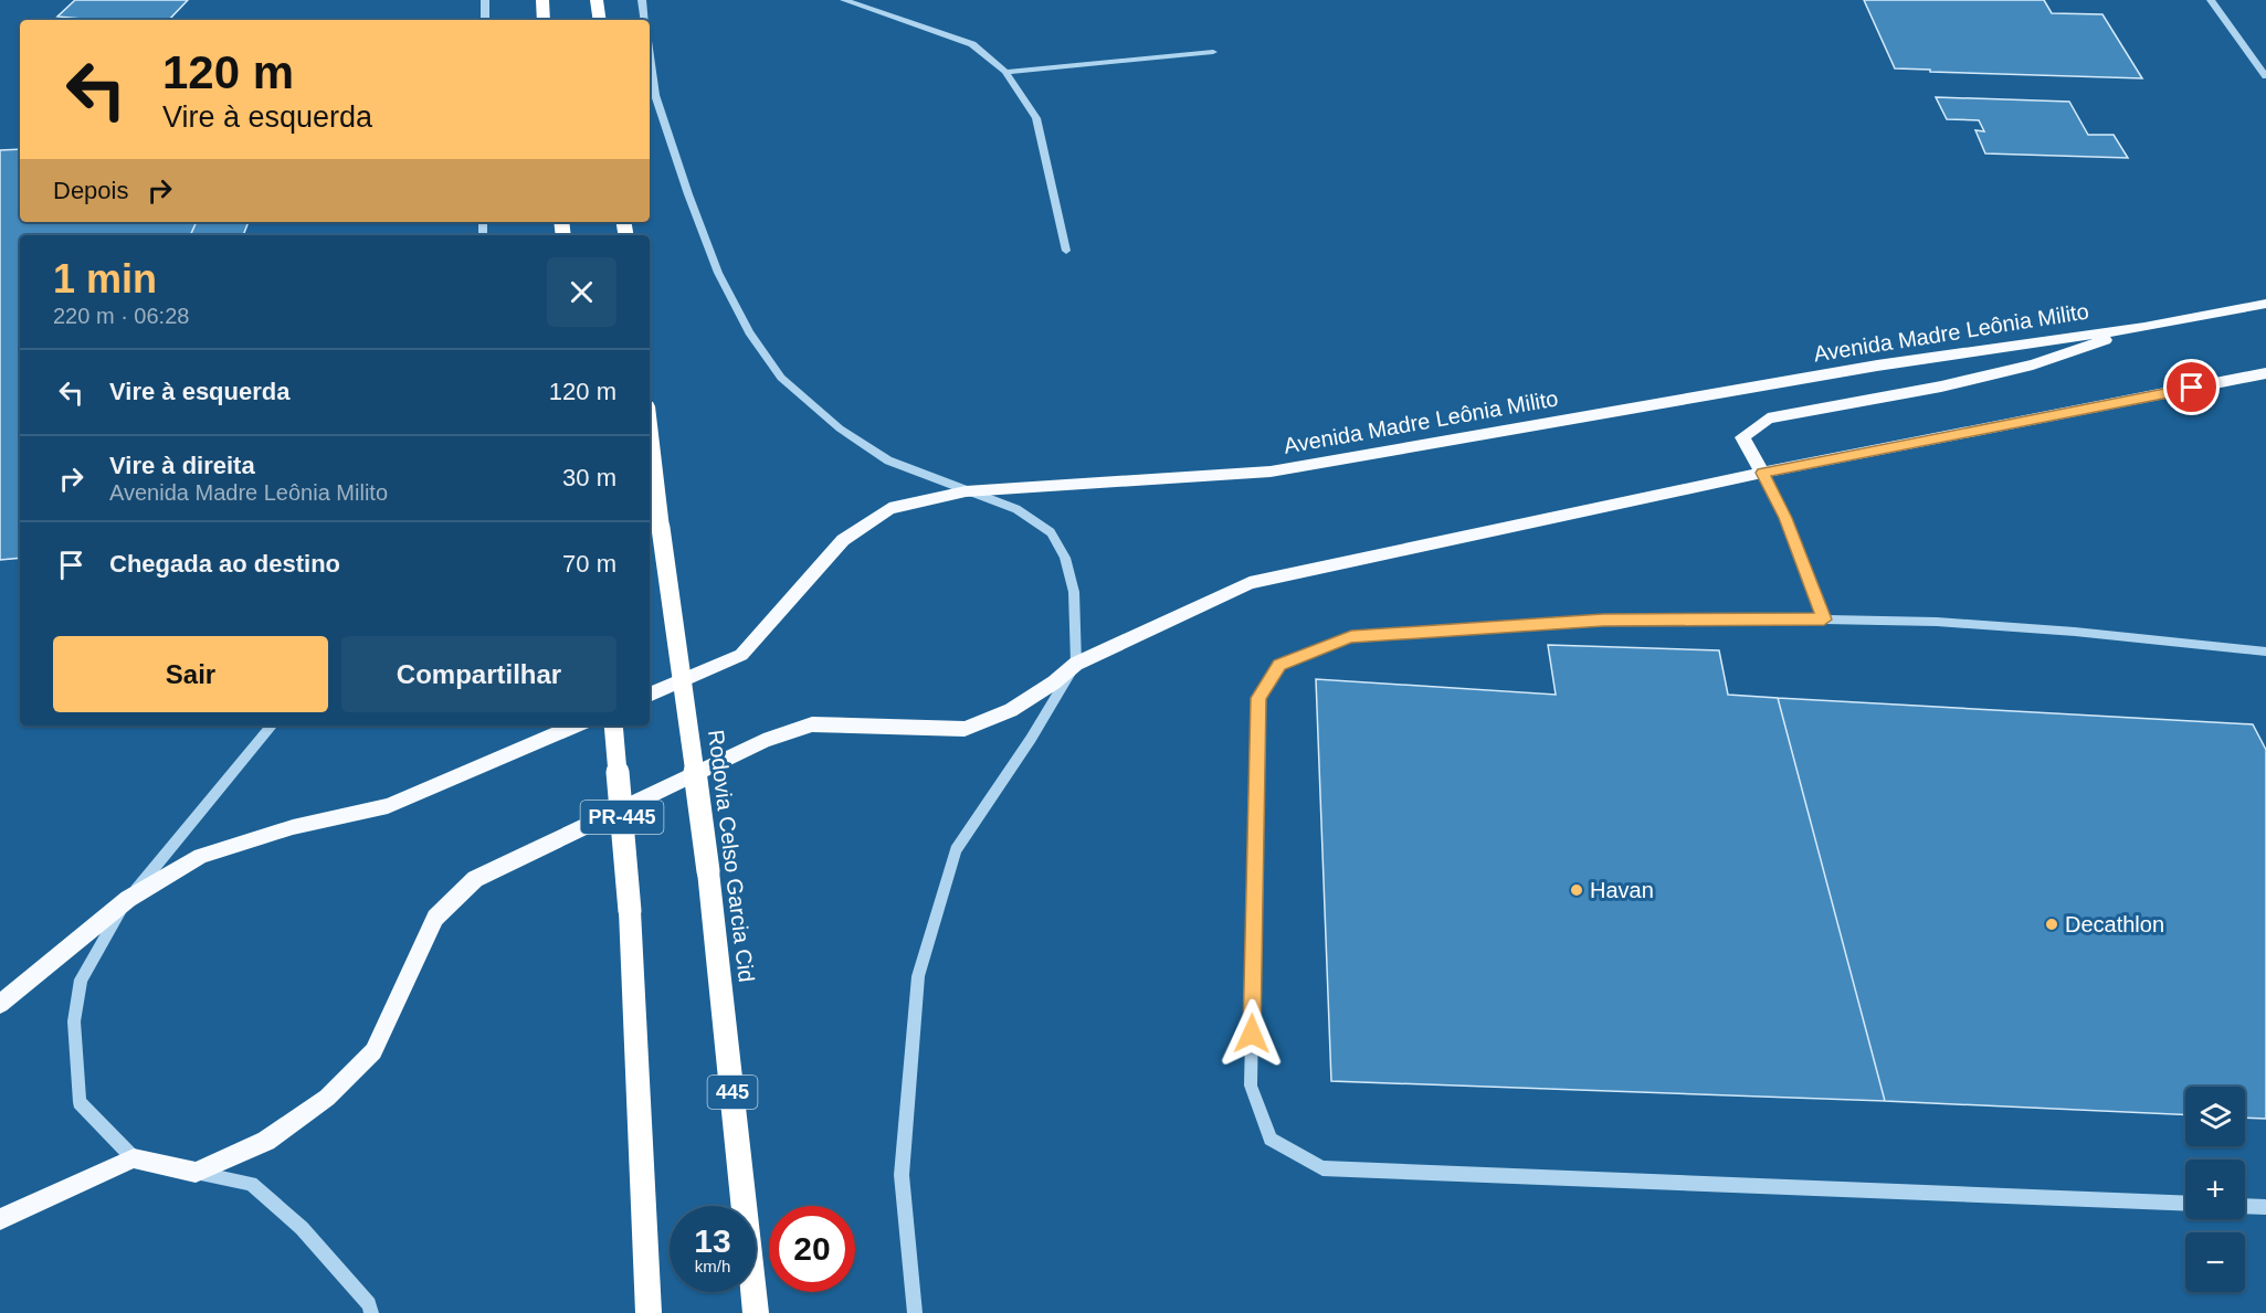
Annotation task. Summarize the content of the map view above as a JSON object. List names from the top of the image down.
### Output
{
  "streets": {
    "highway": ["PR-445", "Rodovia Celso Garcia Cid", "445"],
    "main road": ["Avenida Madre Leônia Milito"]
  },
  "places": ["Havan", "Decathlon"],
  "page": {
    "turn": ["120 m", "Vire à esquerda"],
    "then": "Depois",
    "heading": ["1 min", "220 m · 06:28"],
    "list": [
      {
        "name": "Vire à esquerda",
        "value": "120 m"
      },
      {
        "name": "Vire à direita",
        "note": "Avenida Madre Leônia Milito",
        "value": "30 m"
      },
      {
        "name": "Chegada ao destino",
        "value": "70 m"
      }
    ],
    "buttons": ["Sair", "Compartilhar"],
    "map_buttons": ["+", "−"],
    "speed": "13 km/h",
    "limit": "20"
  }
}
